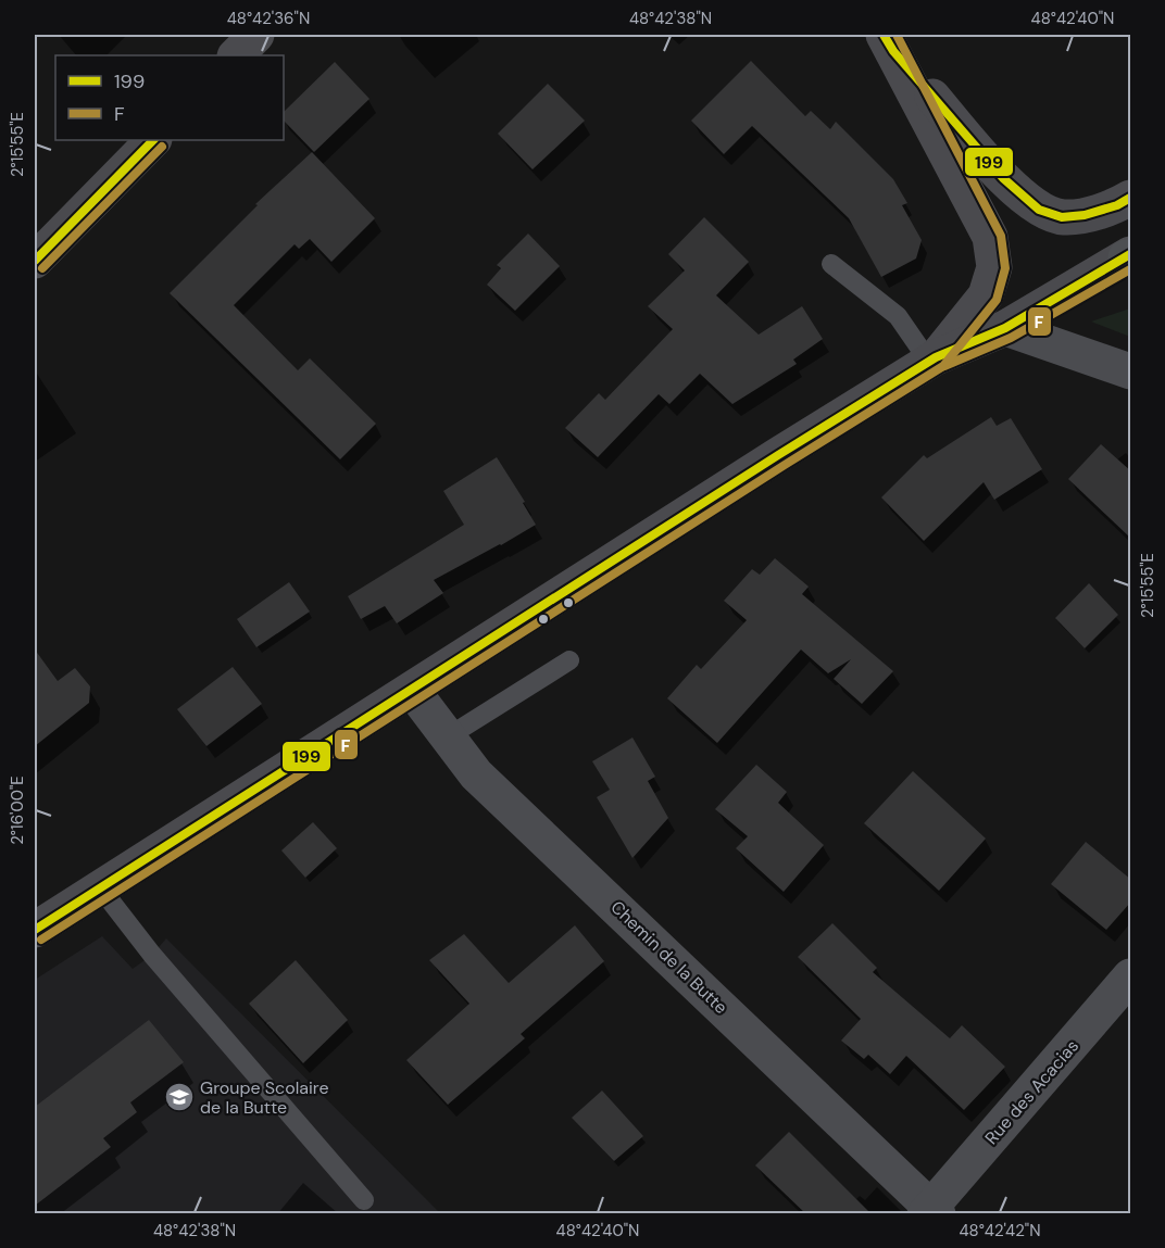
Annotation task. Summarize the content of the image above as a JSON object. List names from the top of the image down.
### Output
{
  "streets": {
    "street": ["Chemin de la Butte", "Rue des Acacias"]
  },
  "crossings": [
    ["Chemin de la Butte", "Rue des Acacias"]
  ],
  "places": {
    "school or university": ["Groupe Scolaire de la Butte"]
  },
  "lines": ["transit line 199", "transit line F"],
  "legend": ["199", "F"],
  "coordinates": [
    "48°42'36\"N",
    "48°42'38\"N",
    "48°42'40\"N",
    "2°15'55\"E",
    "2°16'00\"E",
    "48°42'42\"N"
  ]
}
